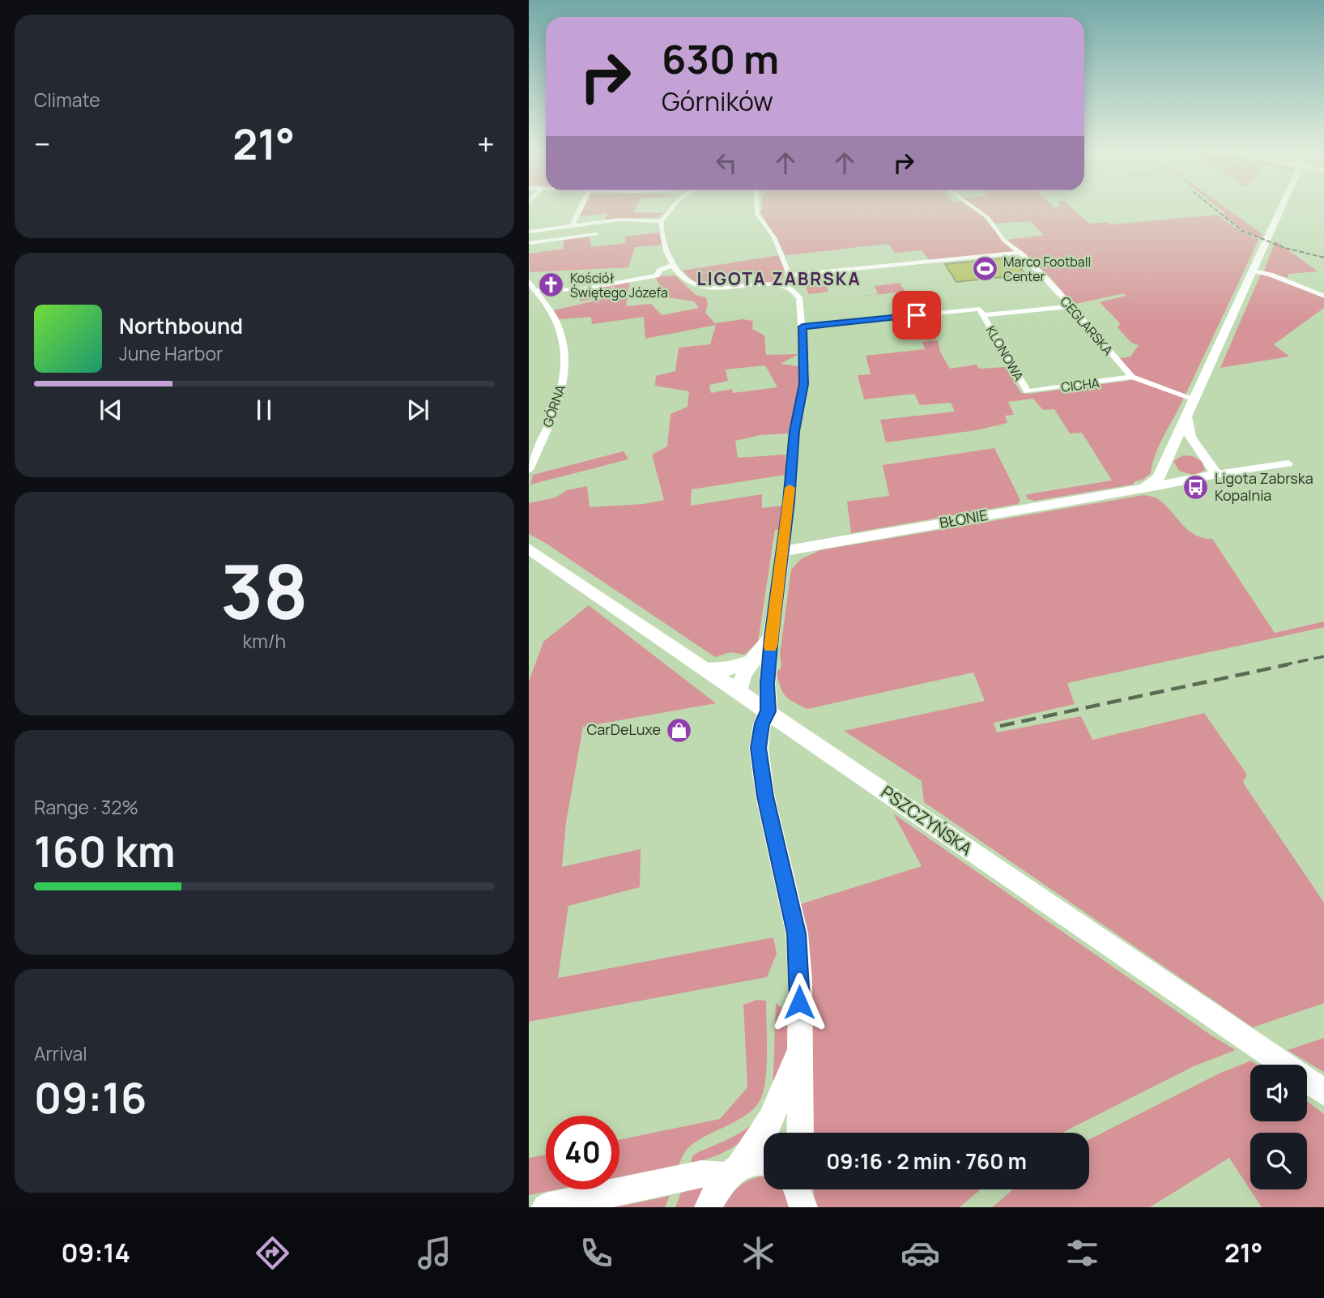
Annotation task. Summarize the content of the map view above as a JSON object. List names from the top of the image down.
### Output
{
  "streets": {
    "street": [
      "CEGLARSKA",
      "KLONOWA",
      "CICHA",
      "GÓRNA",
      "BŁONIE",
      "PSZCZYŃSKA"
    ]
  },
  "crossings": [
    ["CEGLARSKA", "CICHA"],
    ["KLONOWA", "CICHA"]
  ],
  "districts": ["LIGOTA ZABRSKA"],
  "places": {
    "sports": ["Marco Football Center"],
    "church": ["Kościół Świętego Józefa"],
    "bus stop": ["Ligota Zabrska Kopalnia"],
    "shop": ["CarDeLuxe"]
  },
  "page": {
    "tile": [
      "Climate",
      ["38", "km/h"],
      ["Range · 32%", "160 km"],
      ["Arrival", "09:16"]
    ],
    "turn": ["630 m", "Górników"],
    "heat": ["−", "21°", "+"],
    "song": ["Northbound", "June Harbor"],
    "limit": "40",
    "trip": "09:16 · 2 min · 760 m",
    "tabs": ["09:14", "21°"]
  }
}
